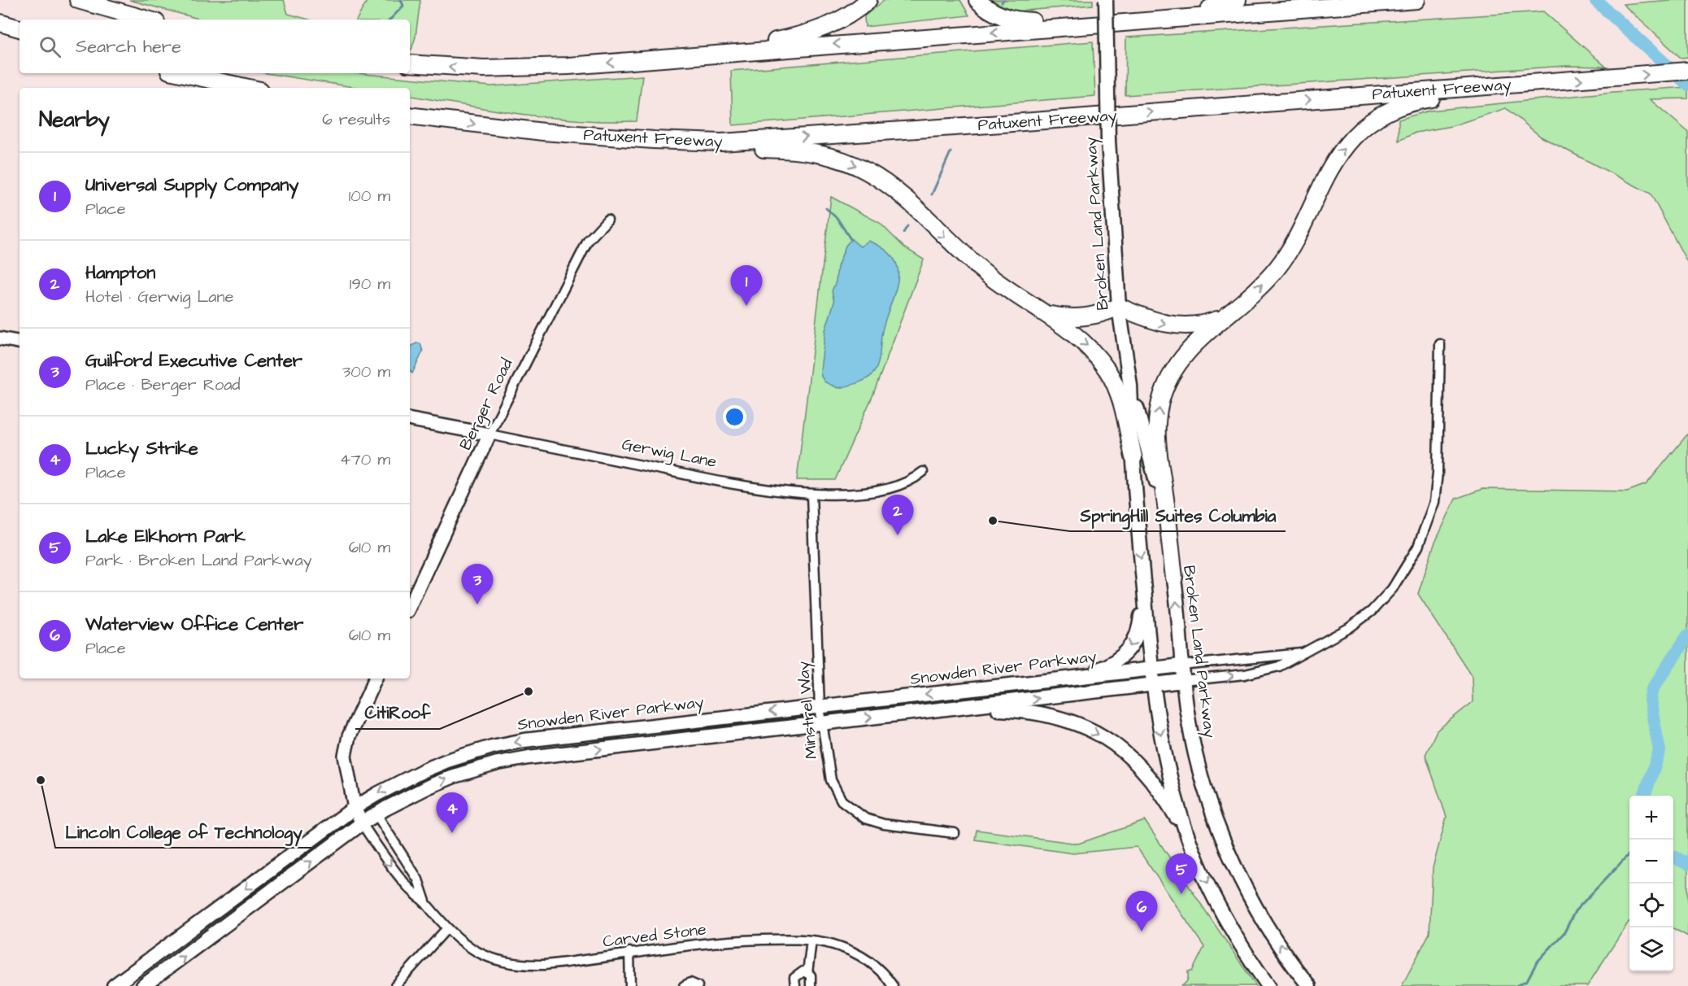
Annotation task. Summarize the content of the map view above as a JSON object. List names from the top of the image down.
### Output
{
  "streets": {
    "highway": ["Patuxent Freeway"],
    "main road": ["Broken Land Parkway", "Snowden River Parkway"],
    "street": [
      "Berger Road",
      "Gerwig Lane",
      "Minstrel Way",
      "Carved Stone"
    ]
  },
  "crossings": [
    ["Broken Land Parkway", "Snowden River Parkway"],
    ["Berger Road", "Gerwig Lane"],
    ["Gerwig Lane", "Minstrel Way"],
    ["Snowden River Parkway", "Minstrel Way"],
    ["Snowden River Parkway", "Carved Stone"]
  ],
  "places": ["SpringHill Suites Columbia", "CitiRoof", "Lincoln College of Technology"],
  "page": {
    "search": "Search here",
    "heading": ["Nearby", "6 results"],
    "list": [
      {
        "mark": "1",
        "name": "Universal Supply Company",
        "note": "Place",
        "value": "100 m"
      },
      {
        "mark": "2",
        "name": "Hampton",
        "note": "Hotel · Gerwig Lane",
        "value": "190 m"
      },
      {
        "mark": "3",
        "name": "Guilford Executive Center",
        "note": "Place · Berger Road",
        "value": "300 m"
      },
      {
        "mark": "4",
        "name": "Lucky Strike",
        "note": "Place",
        "value": "470 m"
      },
      {
        "mark": "5",
        "name": "Lake Elkhorn Park",
        "note": "Park · Broken Land Parkway",
        "value": "610 m"
      },
      {
        "mark": "6",
        "name": "Waterview Office Center",
        "note": "Place",
        "value": "610 m"
      }
    ],
    "pins": [
      "1",
      "2",
      "3",
      "4",
      "5",
      "6"
    ],
    "map_buttons": ["+", "−"]
  }
}
